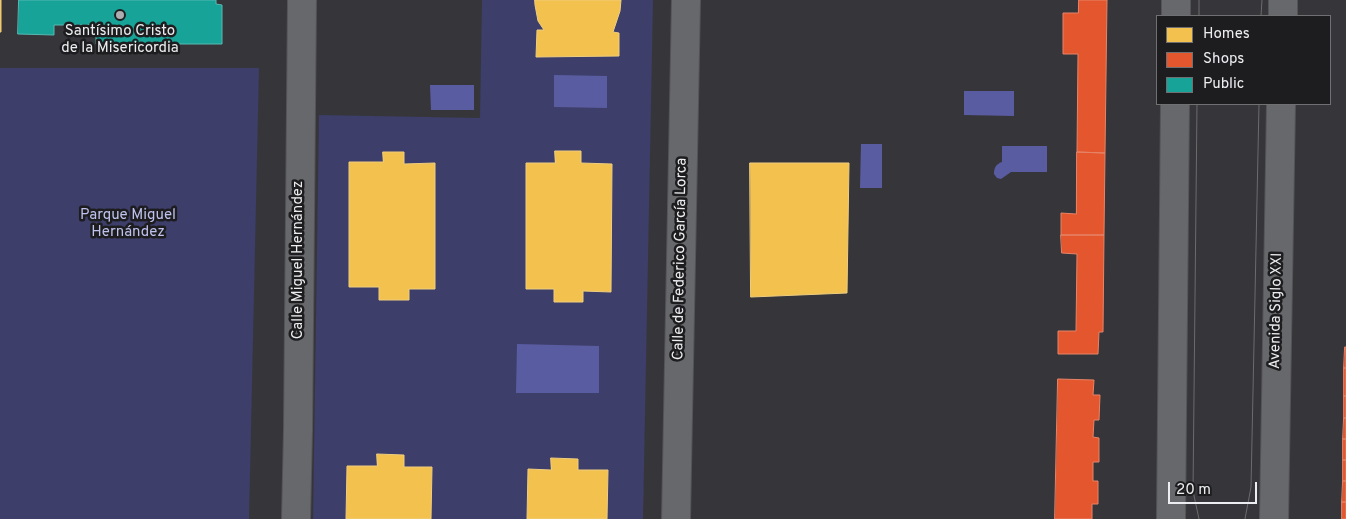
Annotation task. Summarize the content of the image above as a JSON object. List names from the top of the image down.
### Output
{
  "streets": {
    "street": ["Calle de Federico García Lorca", "Calle Miguel Hernández", "Avenida Siglo XXI"]
  },
  "parks": ["Parque Miguel Hernández"],
  "places": ["Santísimo Cristo de la Misericordia"],
  "legend": ["Homes", "Shops", "Public"],
  "scale_bar": "20 m"
}
